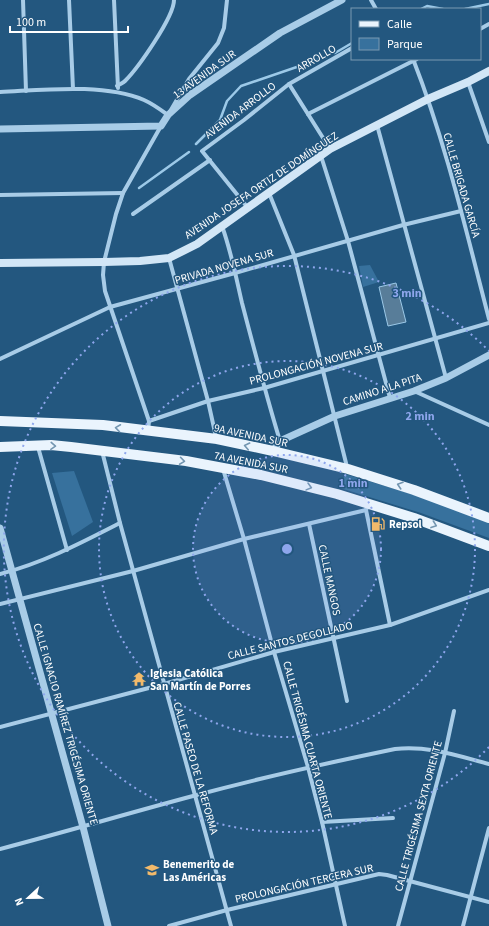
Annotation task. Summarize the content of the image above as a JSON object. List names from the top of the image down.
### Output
{
  "streets": {
    "main road": ["AVENIDA JOSEFA ORTIZ DE DOMÍNGUEZ", "9A AVENIDA SUR", "7A AVENIDA SUR"],
    "street": [
      "ARROLLO",
      "13 AVENIDA SUR",
      "AVENIDA ARROLLO",
      "CALLE BRIGADA GARCÍA",
      "PRIVADA NOVENA SUR",
      "PROLONGACIÓN NOVENA SUR",
      "CAMINO A LA PITA",
      "CALLE MANGOS",
      "CALLE SANTOS DEGOLLADO",
      "CALLE IGNACIO RAMÍREZ TRIGÉSIMA ORIENTE",
      "CALLE TRIGÉSIMA CUARTA ORIENTE",
      "CALLE PASEO DE LA REFORMA",
      "CALLE TRIGÉSIMA SEXTA ORIENTE",
      "PROLONGACIÓN TERCERA SUR"
    ]
  },
  "crossings": [
    ["ARROLLO", "AVENIDA ARROLLO"],
    ["AVENIDA JOSEFA ORTIZ DE DOMÍNGUEZ", "CALLE BRIGADA GARCÍA"],
    ["CALLE BRIGADA GARCÍA", "PRIVADA NOVENA SUR"],
    ["PROLONGACIÓN NOVENA SUR", "9A AVENIDA SUR"],
    ["7A AVENIDA SUR", "CALLE TRIGÉSIMA CUARTA ORIENTE"],
    ["7A AVENIDA SUR", "CALLE PASEO DE LA REFORMA"],
    ["CALLE MANGOS", "CALLE SANTOS DEGOLLADO"],
    ["CALLE SANTOS DEGOLLADO", "CALLE IGNACIO RAMÍREZ TRIGÉSIMA ORIENTE"],
    ["CALLE SANTOS DEGOLLADO", "CALLE TRIGÉSIMA CUARTA ORIENTE"],
    ["CALLE SANTOS DEGOLLADO", "CALLE PASEO DE LA REFORMA"],
    ["CALLE TRIGÉSIMA CUARTA ORIENTE", "PROLONGACIÓN TERCERA SUR"],
    ["CALLE PASEO DE LA REFORMA", "PROLONGACIÓN TERCERA SUR"],
    ["CALLE TRIGÉSIMA SEXTA ORIENTE", "PROLONGACIÓN TERCERA SUR"]
  ],
  "one_way": ["9A AVENIDA SUR", "7A AVENIDA SUR"],
  "places": {
    "fuel station": ["Repsol"],
    "temple": ["Iglesia Católica San Martín de Porres"],
    "school or university": ["Benemerito de Las Américas"]
  },
  "legend": ["Calle", "Parque"],
  "scale_bar": "100 m",
  "north": "left",
  "rings": ["3 min", "2 min", "1 min"]
}
